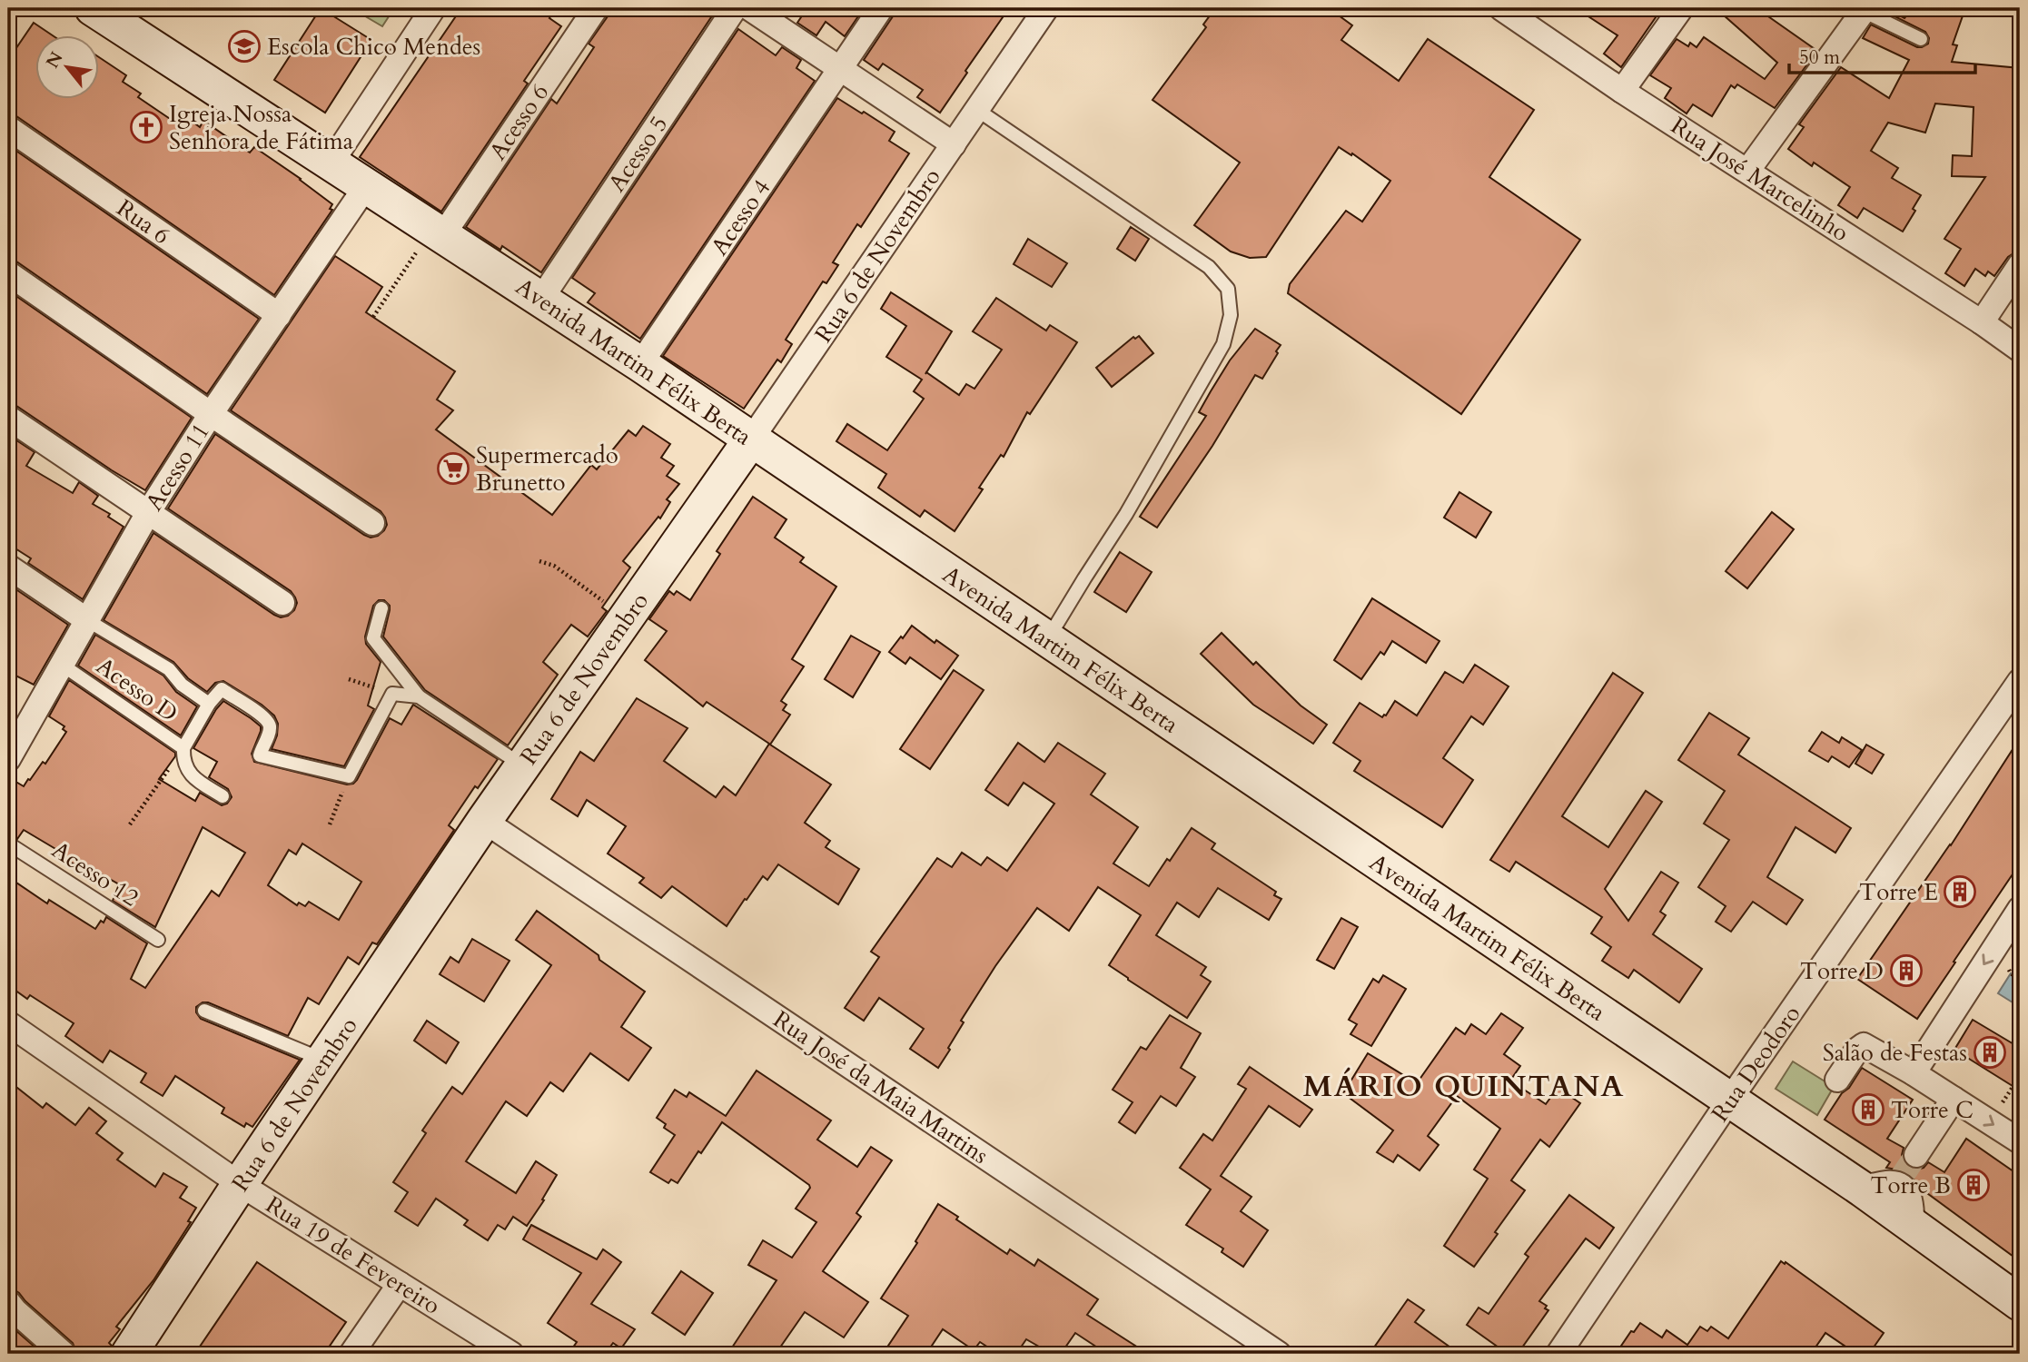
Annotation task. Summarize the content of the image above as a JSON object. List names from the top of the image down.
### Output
{
  "streets": {
    "street": [
      "Acesso 6",
      "Acesso 5",
      "Rua José Marcelinho",
      "Acesso 4",
      "Rua 6",
      "Rua 6 de Novembro",
      "Avenida Martim Félix Berta",
      "Acesso 11",
      "Rua Deodoro",
      "Rua José da Maia Martins",
      "Rua 19 de Fevereiro"
    ],
    "lane": ["Acesso D", "Acesso 12"]
  },
  "crossings": [
    ["Acesso 6", "Avenida Martim Félix Berta"],
    ["Acesso 5", "Avenida Martim Félix Berta"],
    ["Acesso 4", "Avenida Martim Félix Berta"],
    ["Rua 6", "Acesso 11"],
    ["Rua 6 de Novembro", "Avenida Martim Félix Berta"],
    ["Rua 6 de Novembro", "Rua José da Maia Martins"],
    ["Rua 6 de Novembro", "Rua 19 de Fevereiro"],
    ["Avenida Martim Félix Berta", "Acesso 11"],
    ["Avenida Martim Félix Berta", "Rua Deodoro"],
    ["Acesso 11", "Acesso D"]
  ],
  "districts": ["MÁRIO QUINTANA"],
  "places": {
    "school or university": ["Escola Chico Mendes"],
    "church": ["Igreja Nossa Senhora de Fátima"],
    "supermarket": ["Supermercado Brunetto"],
    "building": [
      "Torre E",
      "Torre D",
      "Salão de Festas",
      "Torre C",
      "Torre B"
    ]
  },
  "scale_bar": "50 m",
  "north": "top left"
}
